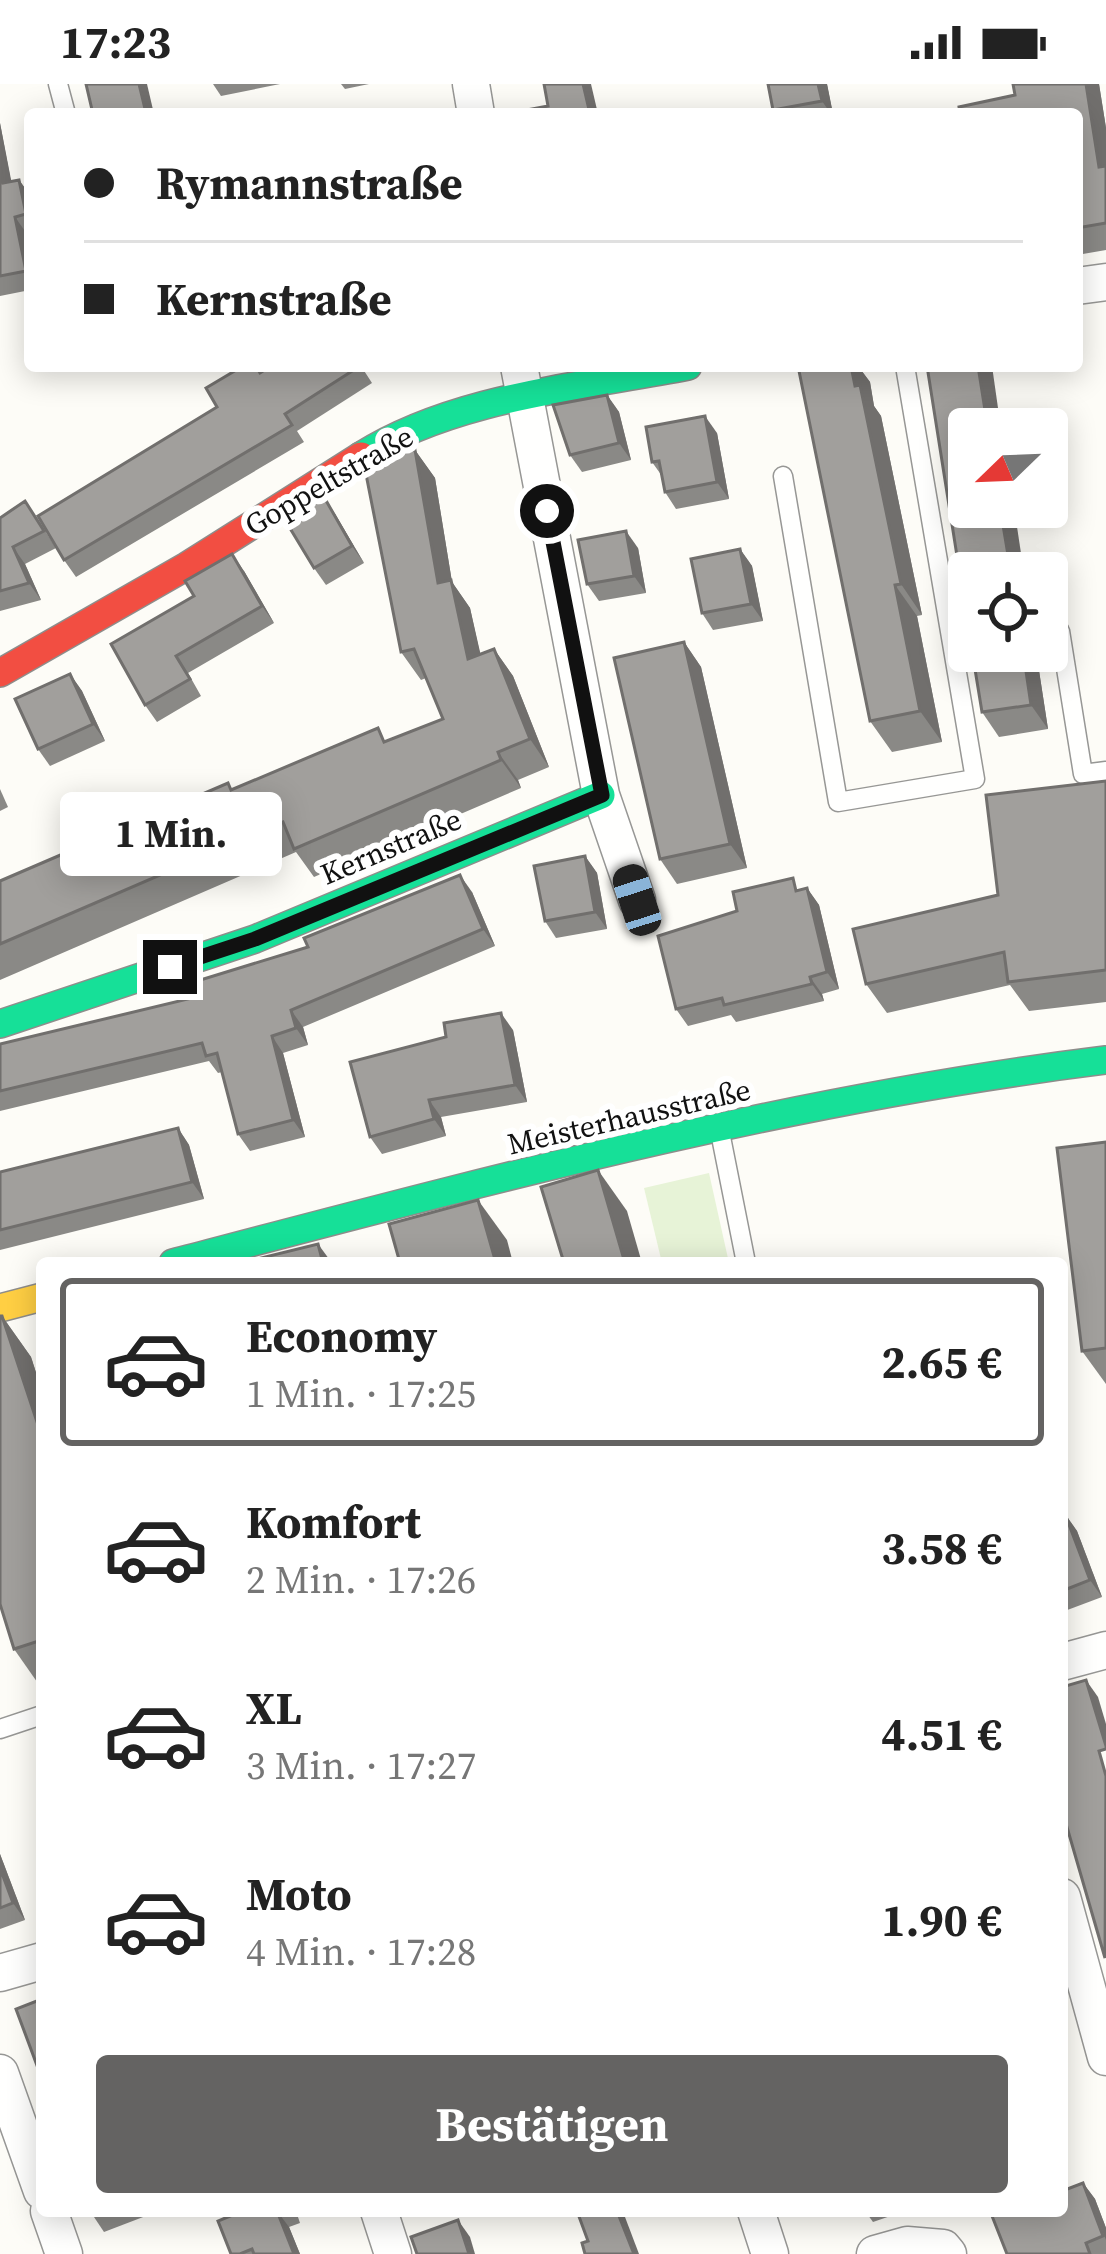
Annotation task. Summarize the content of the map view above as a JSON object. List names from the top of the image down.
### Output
{
  "streets": {
    "street": ["Goppeltstraße", "Kernstraße", "Meisterhausstraße"]
  },
  "north": "bottom left",
  "page": {
    "status": "17:23",
    "banner": ["Rymannstraße", "Kernstraße"],
    "bubble": "1 Min.",
    "list": [
      {
        "name": "Economy",
        "note": "1 Min. · 17:25",
        "value": "2.65 €"
      },
      {
        "name": "Komfort",
        "note": "2 Min. · 17:26",
        "value": "3.58 €"
      },
      {
        "name": "XL",
        "note": "3 Min. · 17:27",
        "value": "4.51 €"
      },
      {
        "name": "Moto",
        "note": "4 Min. · 17:28",
        "value": "1.90 €"
      }
    ],
    "buttons": "Bestätigen"
  }
}
